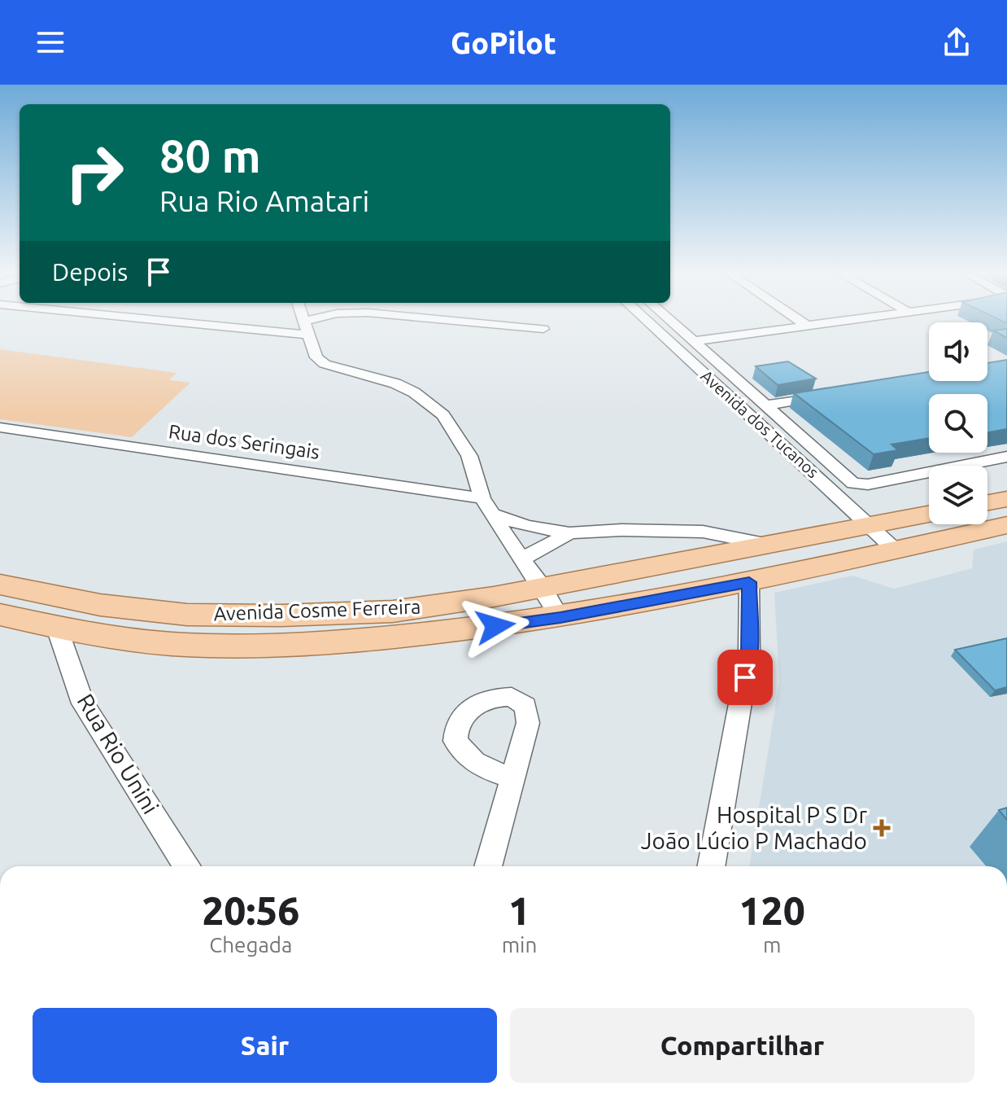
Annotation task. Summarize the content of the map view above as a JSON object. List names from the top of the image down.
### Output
{
  "streets": {
    "main road": ["Avenida Cosme Ferreira"],
    "street": ["Avenida dos Tucanos", "Rua dos Seringais", "Rua Rio Unini"]
  },
  "crossings": [
    ["Avenida dos Tucanos", "Avenida Cosme Ferreira"],
    ["Avenida Cosme Ferreira", "Rua Rio Unini"]
  ],
  "places": {
    "health": ["Hospital P S Dr João Lúcio P Machado"]
  },
  "page": {
    "header": "GoPilot",
    "turn": ["80 m", "Rua Rio Amatari"],
    "then": "Depois",
    "eta": [
      "20:56",
      "Chegada",
      "1",
      "min",
      "120",
      "m"
    ],
    "buttons": ["Sair", "Compartilhar"]
  }
}
